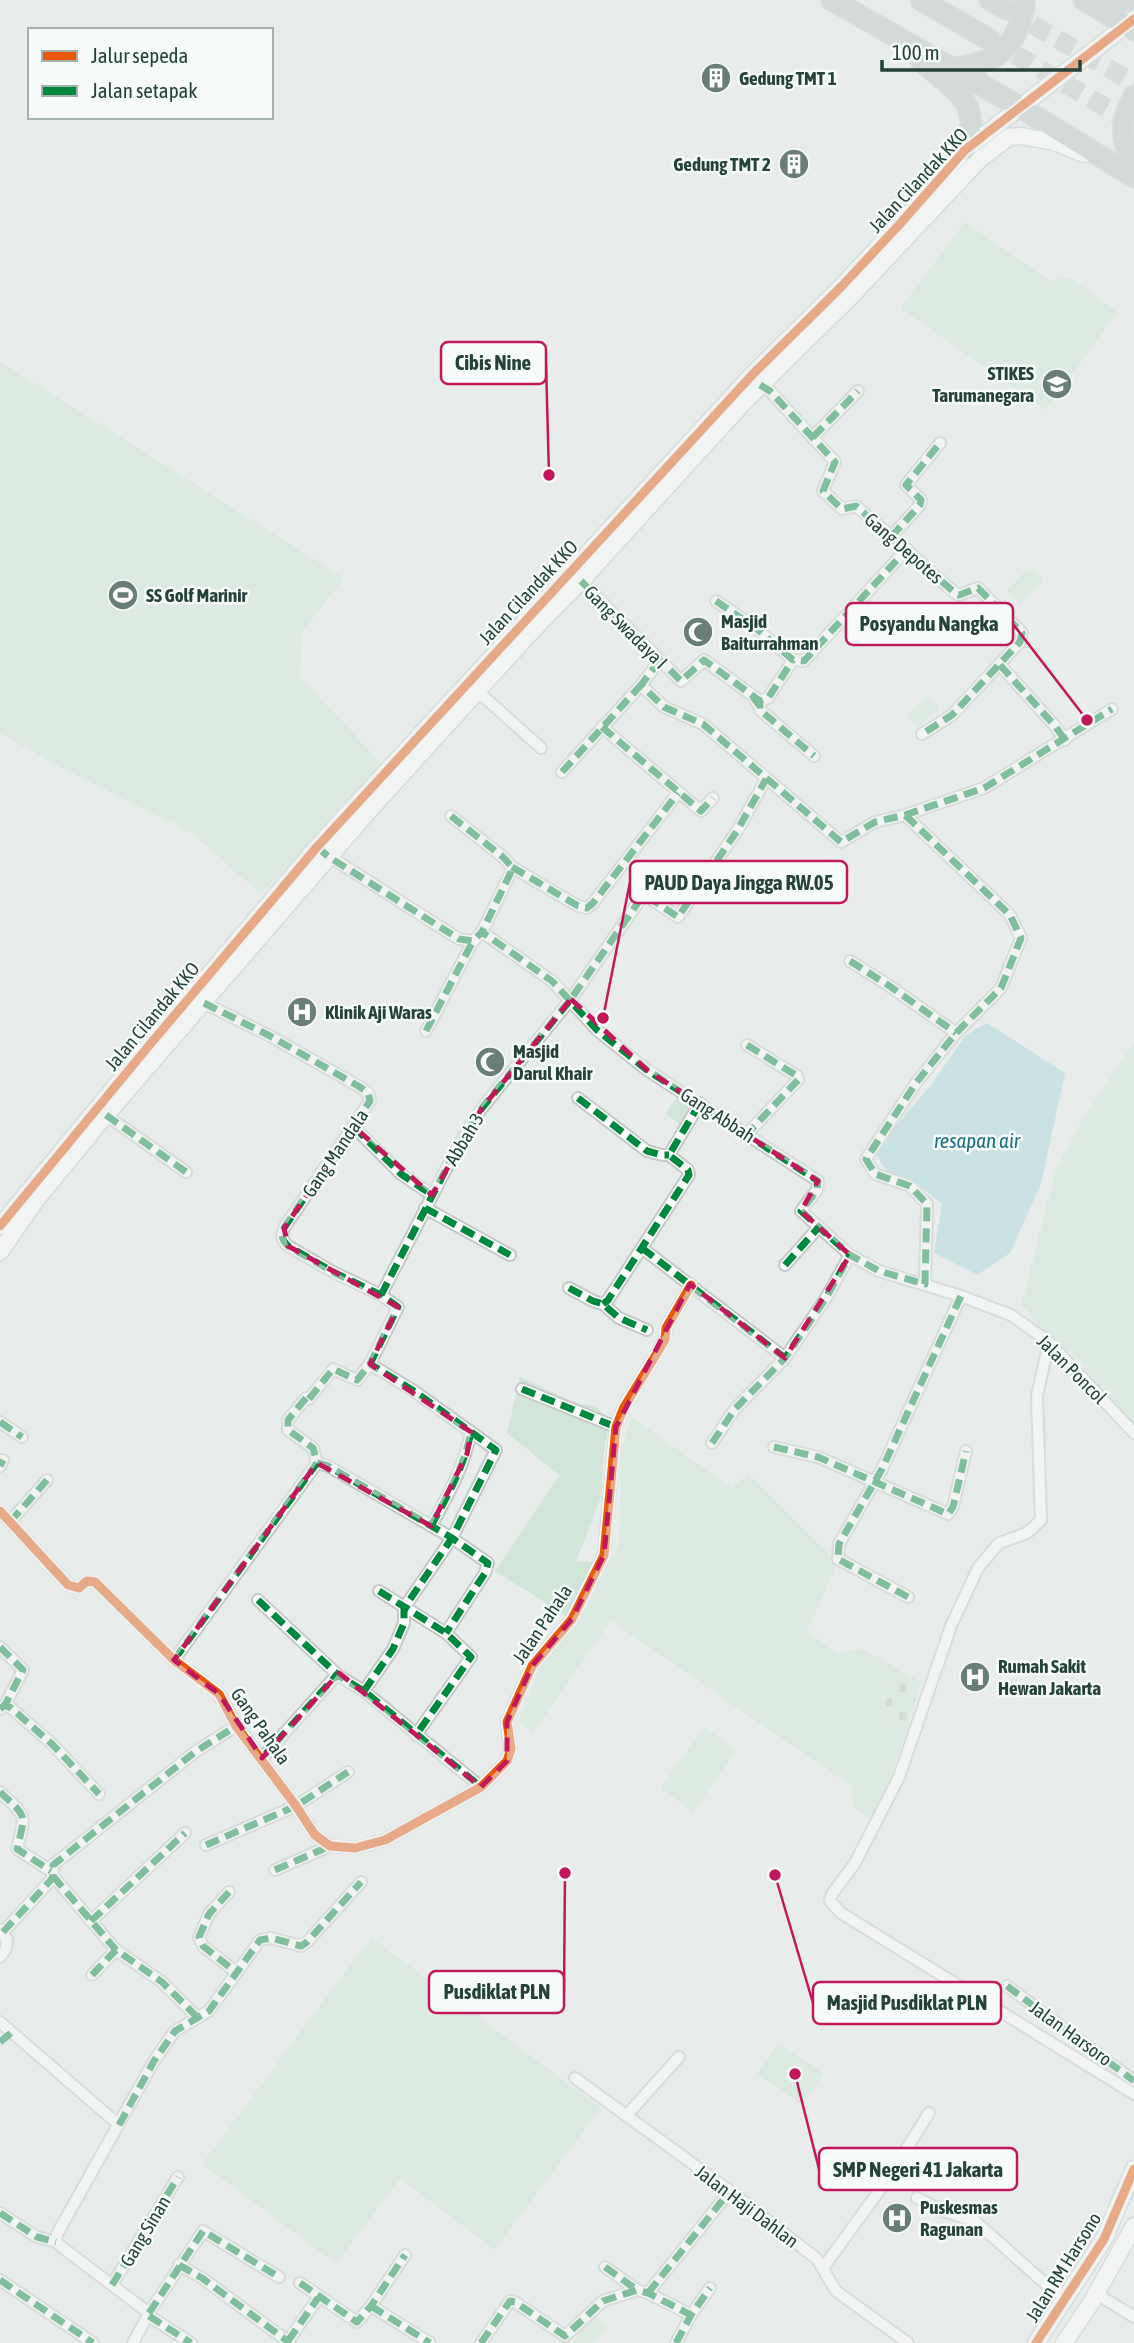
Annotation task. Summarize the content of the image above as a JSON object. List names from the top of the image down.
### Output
{
  "streets": {
    "street": [
      "Jalan Cilandak KKO",
      "Gang Depotes",
      "Gang Swadaya I",
      "Gang Abbah",
      "Abbah 3",
      "Gang Mandala",
      "Jalan Poncol",
      "Jalan Pahala",
      "Gang Pahala",
      "Jalan Harsoro",
      "Jalan Haji Dahlan",
      "Gang Sinan",
      "Jalan RM Harsono"
    ]
  },
  "crossings": [
    ["Jalan Cilandak KKO", "Gang Depotes"],
    ["Jalan Cilandak KKO", "Gang Swadaya I"],
    ["Jalan Cilandak KKO", "Gang Mandala"],
    ["Gang Abbah", "Abbah 3"],
    ["Gang Abbah", "Jalan Poncol"],
    ["Abbah 3", "Gang Mandala"]
  ],
  "water": ["resapan air"],
  "places": {
    "building": ["Gedung TMT 1", "Gedung TMT 2"],
    "school or university": ["STIKES Tarumanegara"],
    "other": [
      "Cibis Nine",
      "Posyandu Nangka",
      "PAUD Daya Jingga RW.05",
      "Pusdiklat PLN",
      "Masjid Pusdiklat PLN",
      "SMP Negeri 41 Jakarta"
    ],
    "sports": ["SS Golf Marinir"],
    "mosque": ["Masjid Baiturrahman", "Masjid Darul Khair"],
    "hospital": ["Klinik Aji Waras", "Rumah Sakit Hewan Jakarta", "Puskesmas Ragunan"]
  },
  "legend": ["Jalur sepeda", "Jalan setapak"],
  "scale_bar": "100 m"
}
